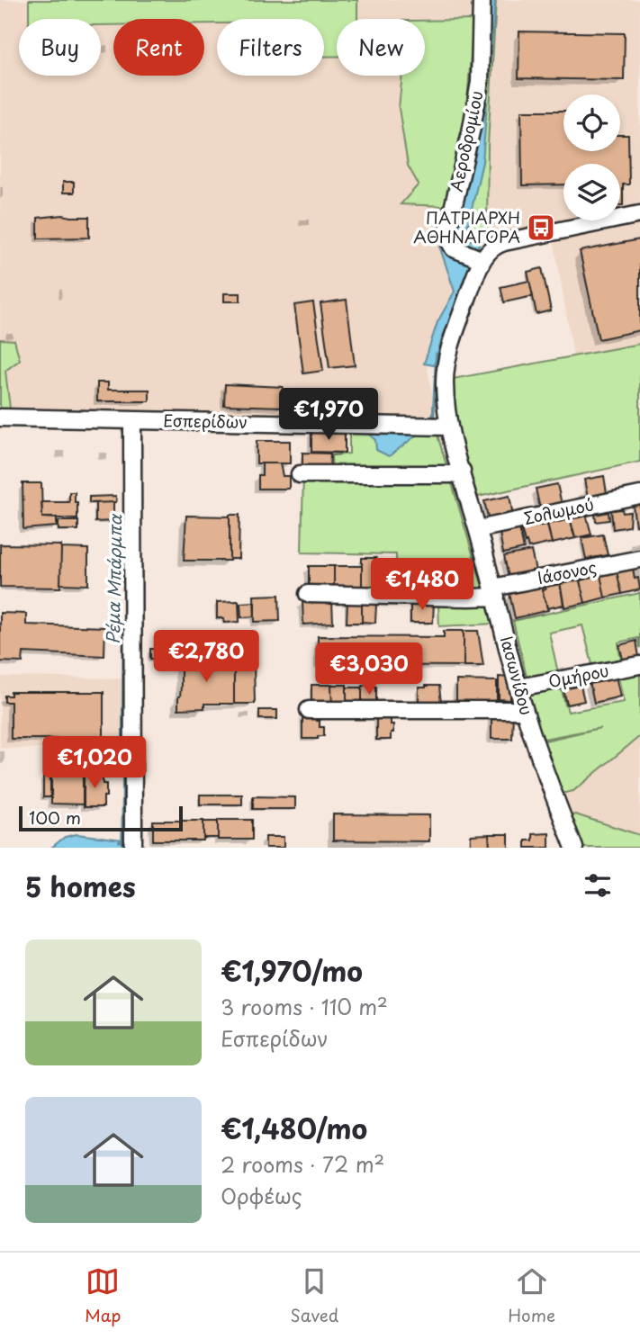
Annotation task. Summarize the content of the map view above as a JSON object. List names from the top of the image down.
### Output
{
  "streets": {
    "street": [
      "Αεροδρομίου",
      "Εσπερίδων",
      "Σολωμού",
      "Ιάσονος",
      "Ιασωνίδου",
      "Ομήρου"
    ]
  },
  "crossings": [
    ["Αεροδρομίου", "Ιασωνίδου"],
    ["Εσπερίδων", "Ιασωνίδου"],
    ["Σολωμού", "Ιασωνίδου"],
    ["Ιάσονος", "Ιασωνίδου"],
    ["Ιασωνίδου", "Ομήρου"]
  ],
  "water": ["Ρέμα Μπάρμπα"],
  "places": {
    "bus stop": ["ΠΑΤΡΙΑΡΧΗ ΑΘΗΝΑΓΟΡΑ"]
  },
  "scale_bar": "100 m",
  "page": {
    "chip": [
      "Buy",
      "Rent",
      "Filters",
      "New"
    ],
    "price": [
      "€1,970",
      "€1,480",
      "€2,780",
      "€3,030",
      "€1,020"
    ],
    "scale": "100 m",
    "heading": "5 homes",
    "list": [
      {
        "name": "€1,970/mo",
        "note": "3 rooms · 110 m² · Εσπερίδων"
      },
      {
        "name": "€1,480/mo",
        "note": "2 rooms · 72 m² · Ορφέως"
      }
    ],
    "tabs": ["Map", "Saved", "Home"]
  }
}
